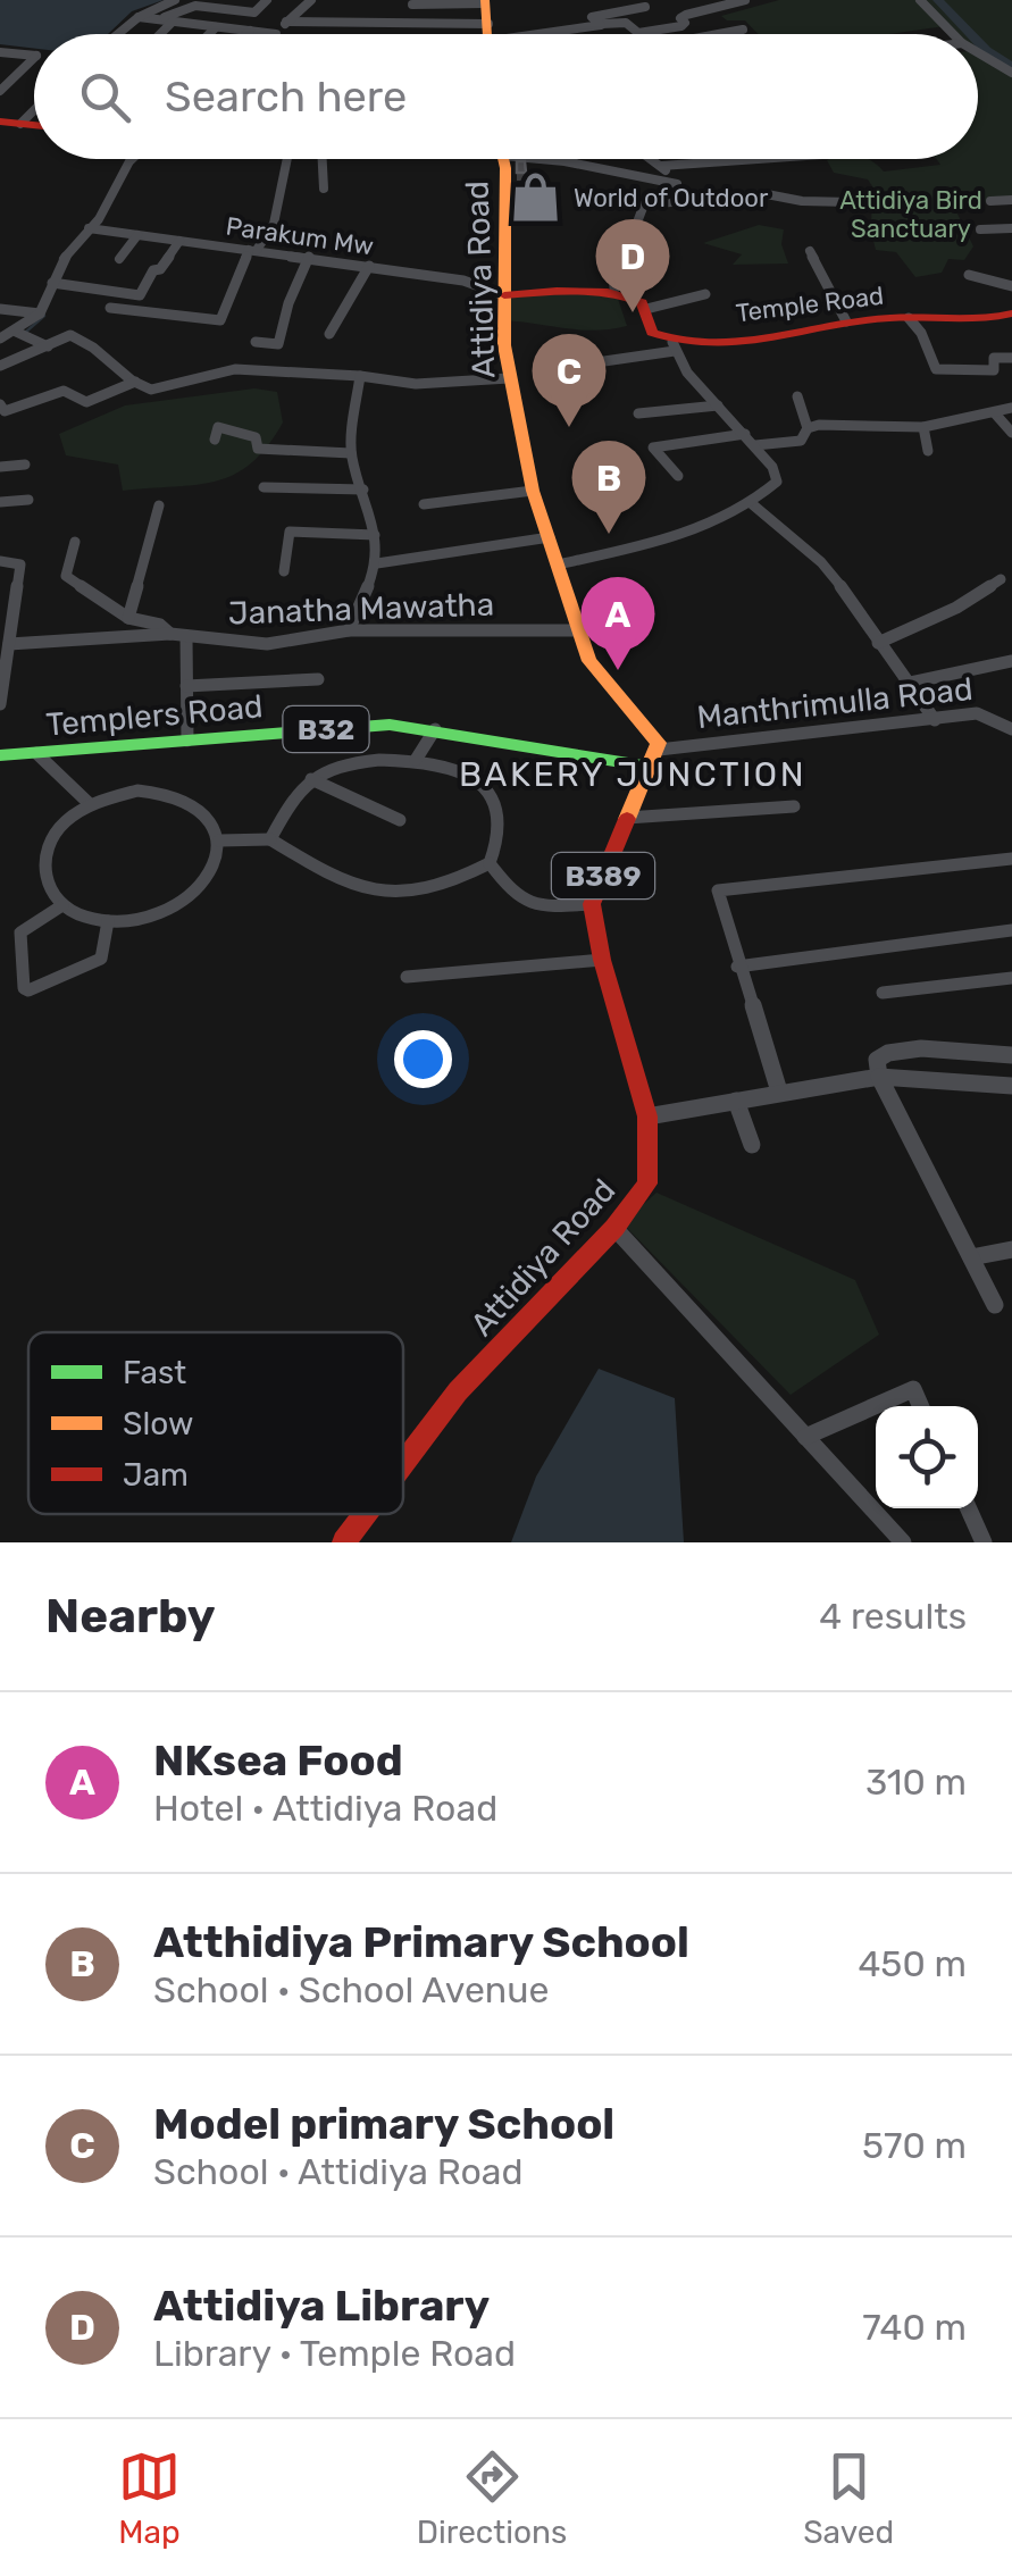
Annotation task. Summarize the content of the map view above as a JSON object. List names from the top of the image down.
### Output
{
  "streets": {
    "main road": [
      "Attidiya Road",
      "Temple Road",
      "Templers Road",
      "B32",
      "B389"
    ],
    "street": ["Parakum Mw", "Janatha Mawatha", "Manthrimulla Road"]
  },
  "crossings": [
    ["Parakum Mw", "Attidiya Road"],
    ["Attidiya Road", "Janatha Mawatha"],
    ["Attidiya Road", "Manthrimulla Road"],
    ["Attidiya Road", "Templers Road"],
    ["Attidiya Road", "B389"],
    ["Manthrimulla Road", "Templers Road"],
    ["Manthrimulla Road", "B389"],
    ["Templers Road", "B389"]
  ],
  "districts": ["BAKERY JUNCTION"],
  "parks": ["Attidiya Bird Sanctuary"],
  "places": {
    "shop": ["World of Outdoor"]
  },
  "legend": ["Fast", "Slow", "Jam"],
  "page": {
    "search": "Search here",
    "pins": [
      "D",
      "C",
      "B",
      "A"
    ],
    "heading": ["Nearby", "4 results"],
    "list": [
      {
        "mark": "A",
        "name": "NKsea Food",
        "note": "Hotel · Attidiya Road",
        "value": "310 m"
      },
      {
        "mark": "B",
        "name": "Atthidiya Primary School",
        "note": "School · School Avenue",
        "value": "450 m"
      },
      {
        "mark": "C",
        "name": "Model primary School",
        "note": "School · Attidiya Road",
        "value": "570 m"
      },
      {
        "mark": "D",
        "name": "Attidiya Library",
        "note": "Library · Temple Road",
        "value": "740 m"
      }
    ],
    "nav": ["Map", "Directions", "Saved"]
  }
}
